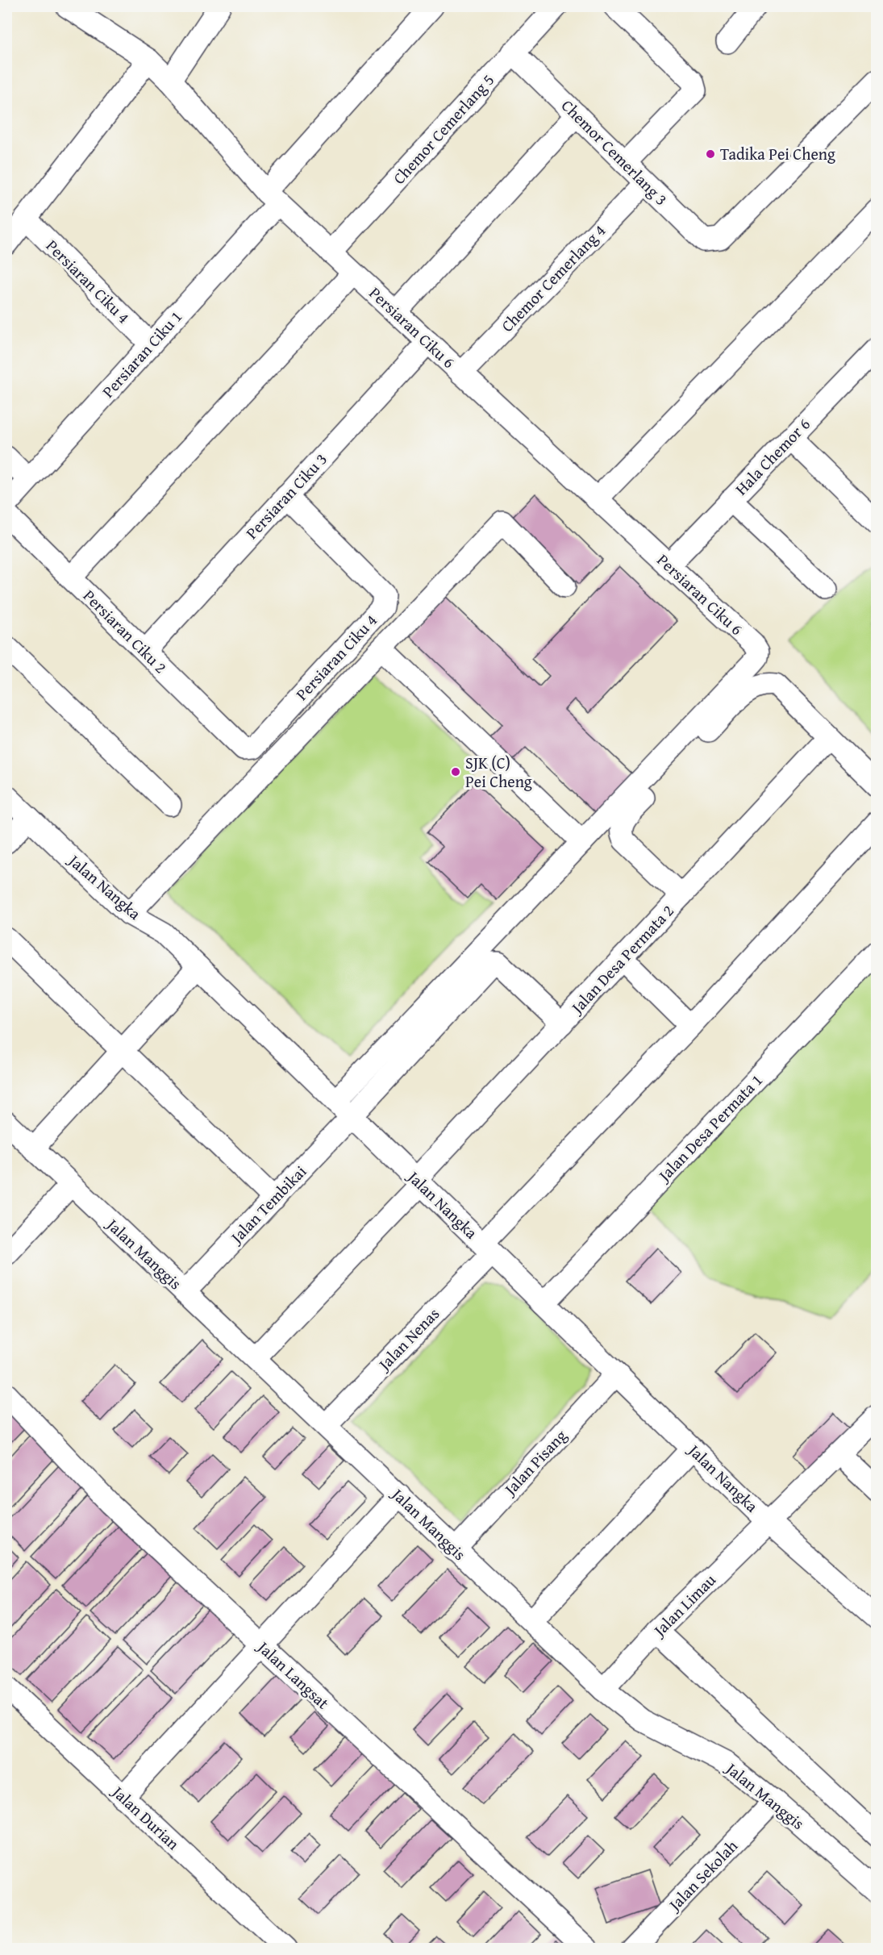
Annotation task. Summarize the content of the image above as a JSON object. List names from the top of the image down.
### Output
{
  "streets": {
    "street": [
      "Chemor Cemerlang 5",
      "Chemor Cemerlang 3",
      "Chemor Cemerlang 4",
      "Persiaran Ciku 4",
      "Persiaran Ciku 6",
      "Persiaran Ciku 1",
      "Hala Chemor 6",
      "Persiaran Ciku 3",
      "Persiaran Ciku 2",
      "Jalan Nangka",
      "Jalan Desa Permata 2",
      "Jalan Desa Permata 1",
      "Jalan Tembikai",
      "Jalan Manggis",
      "Jalan Nenas",
      "Jalan Pisang",
      "Jalan Limau",
      "Jalan Langsat",
      "Jalan Durian",
      "Jalan Sekolah"
    ]
  },
  "crossings": [
    ["Chemor Cemerlang 5", "Chemor Cemerlang 3"],
    ["Chemor Cemerlang 5", "Persiaran Ciku 6"],
    ["Chemor Cemerlang 3", "Chemor Cemerlang 4"],
    ["Chemor Cemerlang 4", "Persiaran Ciku 6"],
    ["Persiaran Ciku 4", "Persiaran Ciku 1"],
    ["Persiaran Ciku 4", "Persiaran Ciku 3"],
    ["Persiaran Ciku 4", "Persiaran Ciku 2"],
    ["Persiaran Ciku 6", "Persiaran Ciku 1"],
    ["Persiaran Ciku 6", "Hala Chemor 6"],
    ["Persiaran Ciku 6", "Persiaran Ciku 3"],
    ["Persiaran Ciku 3", "Persiaran Ciku 2"],
    ["Jalan Nangka", "Jalan Desa Permata 2"],
    ["Jalan Nangka", "Jalan Desa Permata 1"],
    ["Jalan Nangka", "Jalan Tembikai"],
    ["Jalan Nangka", "Jalan Nenas"],
    ["Jalan Nangka", "Jalan Pisang"],
    ["Jalan Nangka", "Jalan Limau"],
    ["Jalan Desa Permata 2", "Jalan Tembikai"],
    ["Jalan Desa Permata 2", "Jalan Manggis"],
    ["Jalan Tembikai", "Jalan Manggis"],
    ["Jalan Manggis", "Jalan Nenas"],
    ["Jalan Manggis", "Jalan Pisang"],
    ["Jalan Manggis", "Jalan Limau"],
    ["Jalan Manggis", "Jalan Sekolah"]
  ],
  "places": ["Tadika Pei Cheng", "SJK (C) Pei Cheng"]
}
